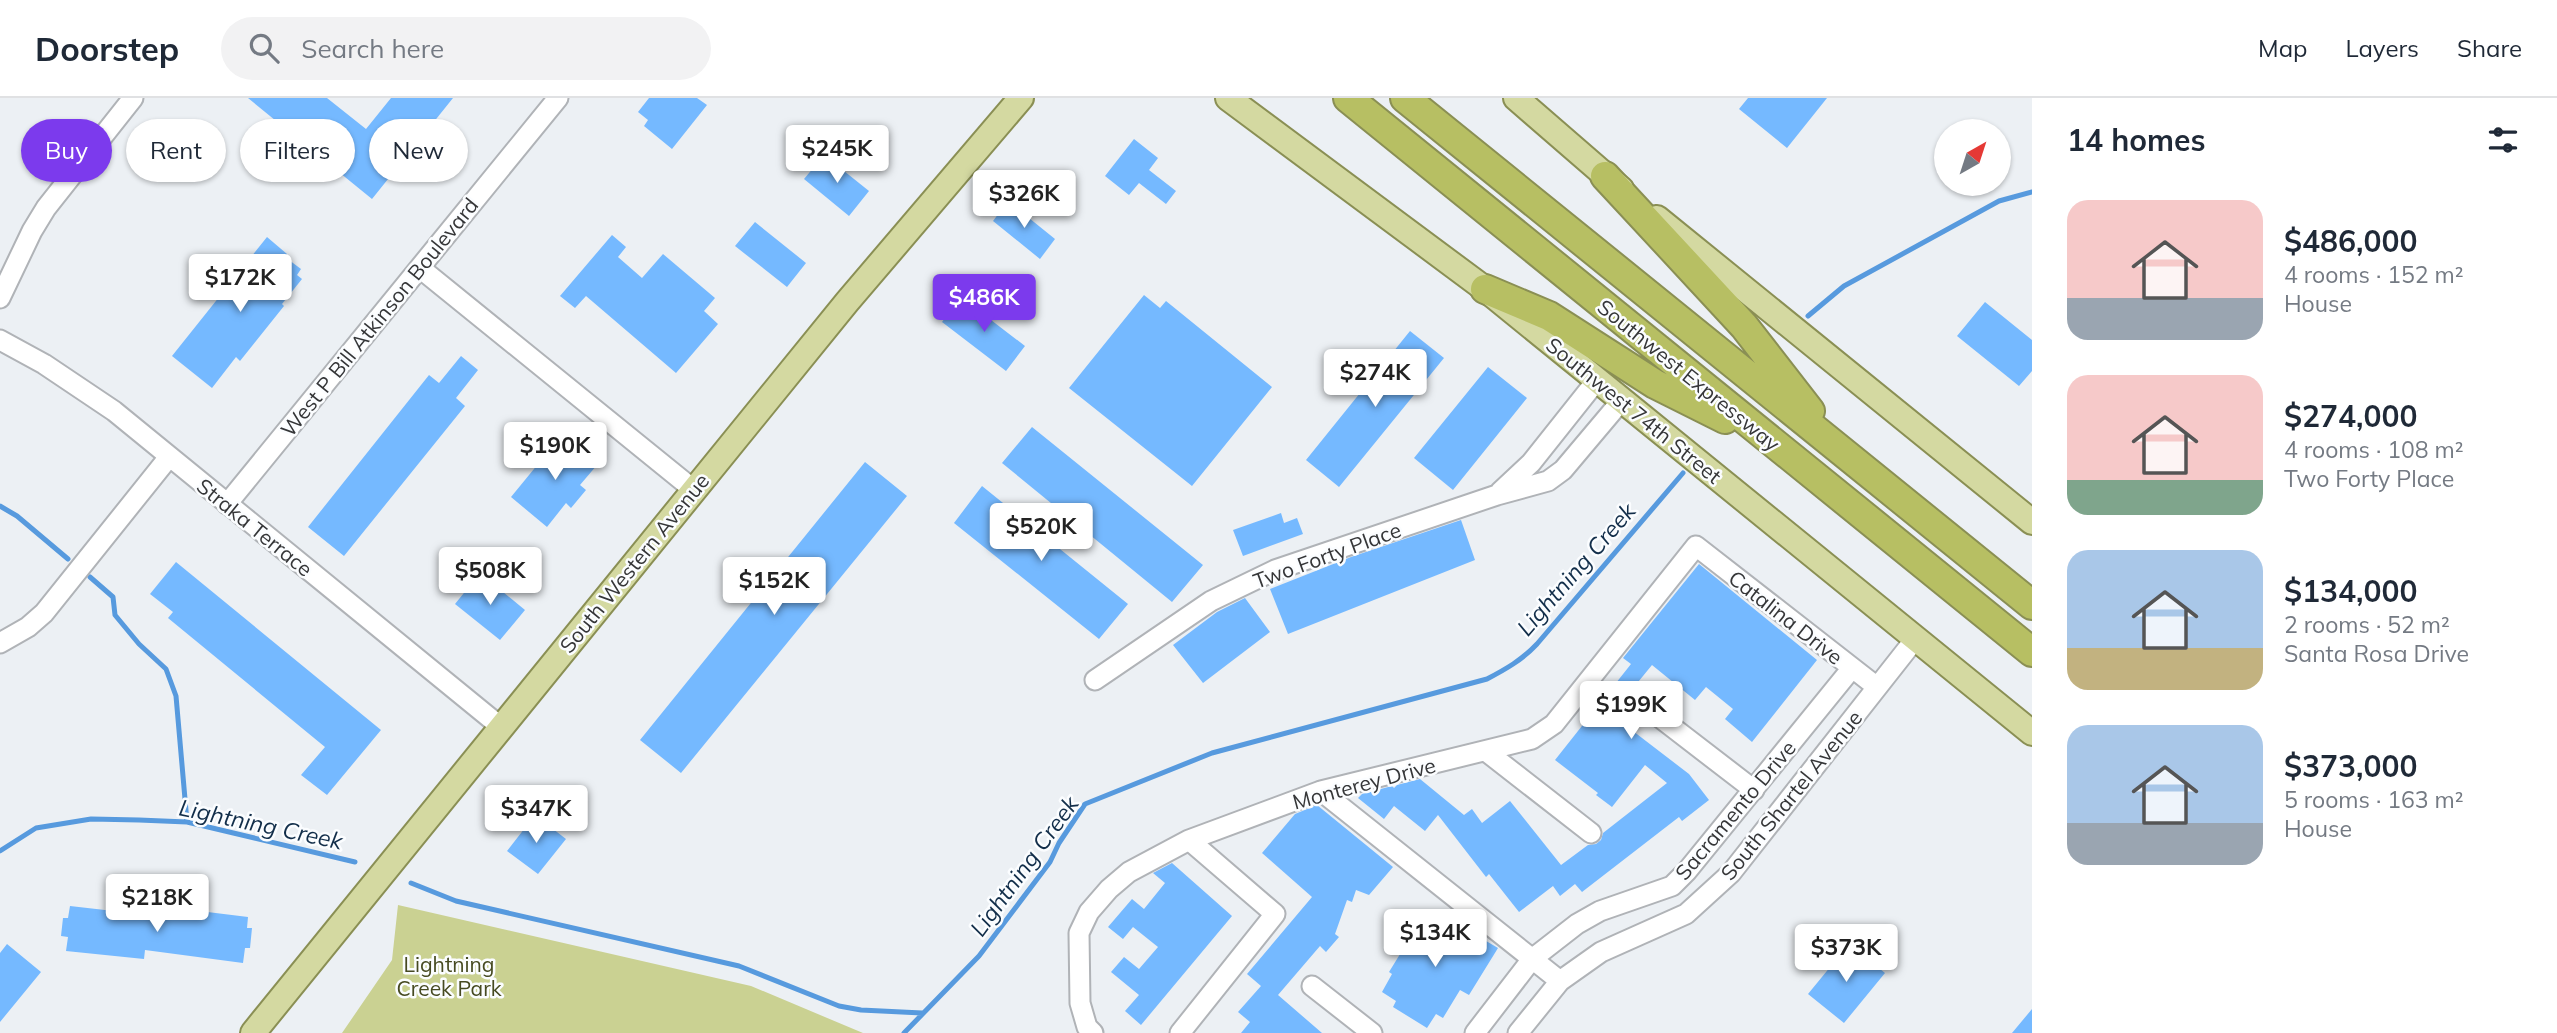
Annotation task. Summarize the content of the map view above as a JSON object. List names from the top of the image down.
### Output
{
  "streets": {
    "highway": ["Southwest Expressway"],
    "main road": ["Southwest 74th Street", "South Western Avenue"],
    "street": [
      "West P Bill Atkinson Boulevard",
      "Straka Terrace",
      "Two Forty Place",
      "Catalina Drive",
      "Monterey Drive",
      "South Shartel Avenue",
      "Sacramento Drive"
    ]
  },
  "crossings": [
    ["West P Bill Atkinson Boulevard", "Straka Terrace"],
    ["Southwest 74th Street", "Two Forty Place"],
    ["Southwest 74th Street", "South Shartel Avenue"],
    ["Straka Terrace", "South Western Avenue"],
    ["Catalina Drive", "Monterey Drive"],
    ["Catalina Drive", "South Shartel Avenue"],
    ["Catalina Drive", "Sacramento Drive"]
  ],
  "water": ["Lightning Creek"],
  "parks": ["Lightning Creek Park"],
  "north": "top right",
  "page": {
    "header": "Doorstep",
    "search": "Search here",
    "nav": ["Map", "Layers", "Share"],
    "heading": "14 homes",
    "chip": [
      "Buy",
      "Rent",
      "Filters",
      "New"
    ],
    "price": [
      "$245K",
      "$326K",
      "$172K",
      "$486K",
      "$274K",
      "$190K",
      "$520K",
      "$508K",
      "$152K",
      "$199K",
      "$347K",
      "$218K",
      "$134K",
      "$373K"
    ],
    "list": [
      {
        "name": "$486,000",
        "note": "4 rooms · 152 m² · House"
      },
      {
        "name": "$274,000",
        "note": "4 rooms · 108 m² · Two Forty Place"
      },
      {
        "name": "$134,000",
        "note": "2 rooms · 52 m² · Santa Rosa Drive"
      },
      {
        "name": "$373,000",
        "note": "5 rooms · 163 m² · House"
      }
    ]
  }
}
